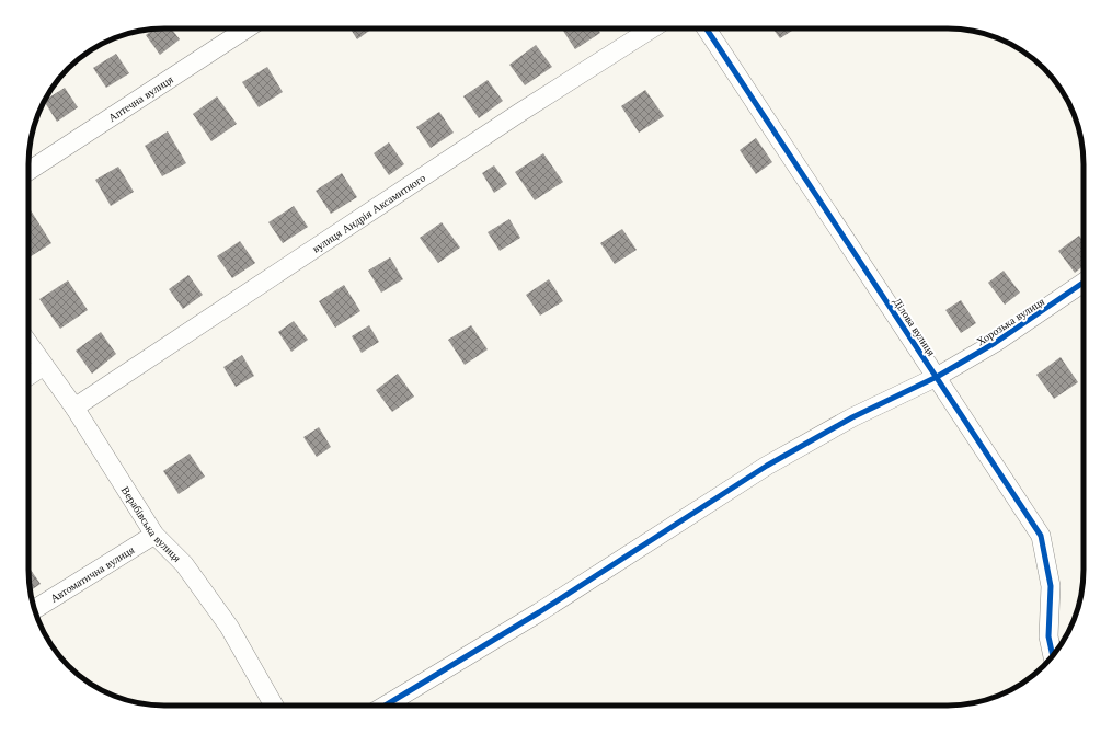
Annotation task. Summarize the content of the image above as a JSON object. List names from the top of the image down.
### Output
{
  "streets": {
    "street": [
      "Аптечна вулиця",
      "вулиця Андрія Аксамитного",
      "Хорозька вулиця",
      "Ділова вулиця",
      "Верабівська вулиця",
      "Автоматична вулиця"
    ]
  },
  "crossings": [
    ["вулиця Андрія Аксамитного", "Верабівська вулиця"],
    ["Хорозька вулиця", "Ділова вулиця"],
    ["Верабівська вулиця", "Автоматична вулиця"]
  ]
}
